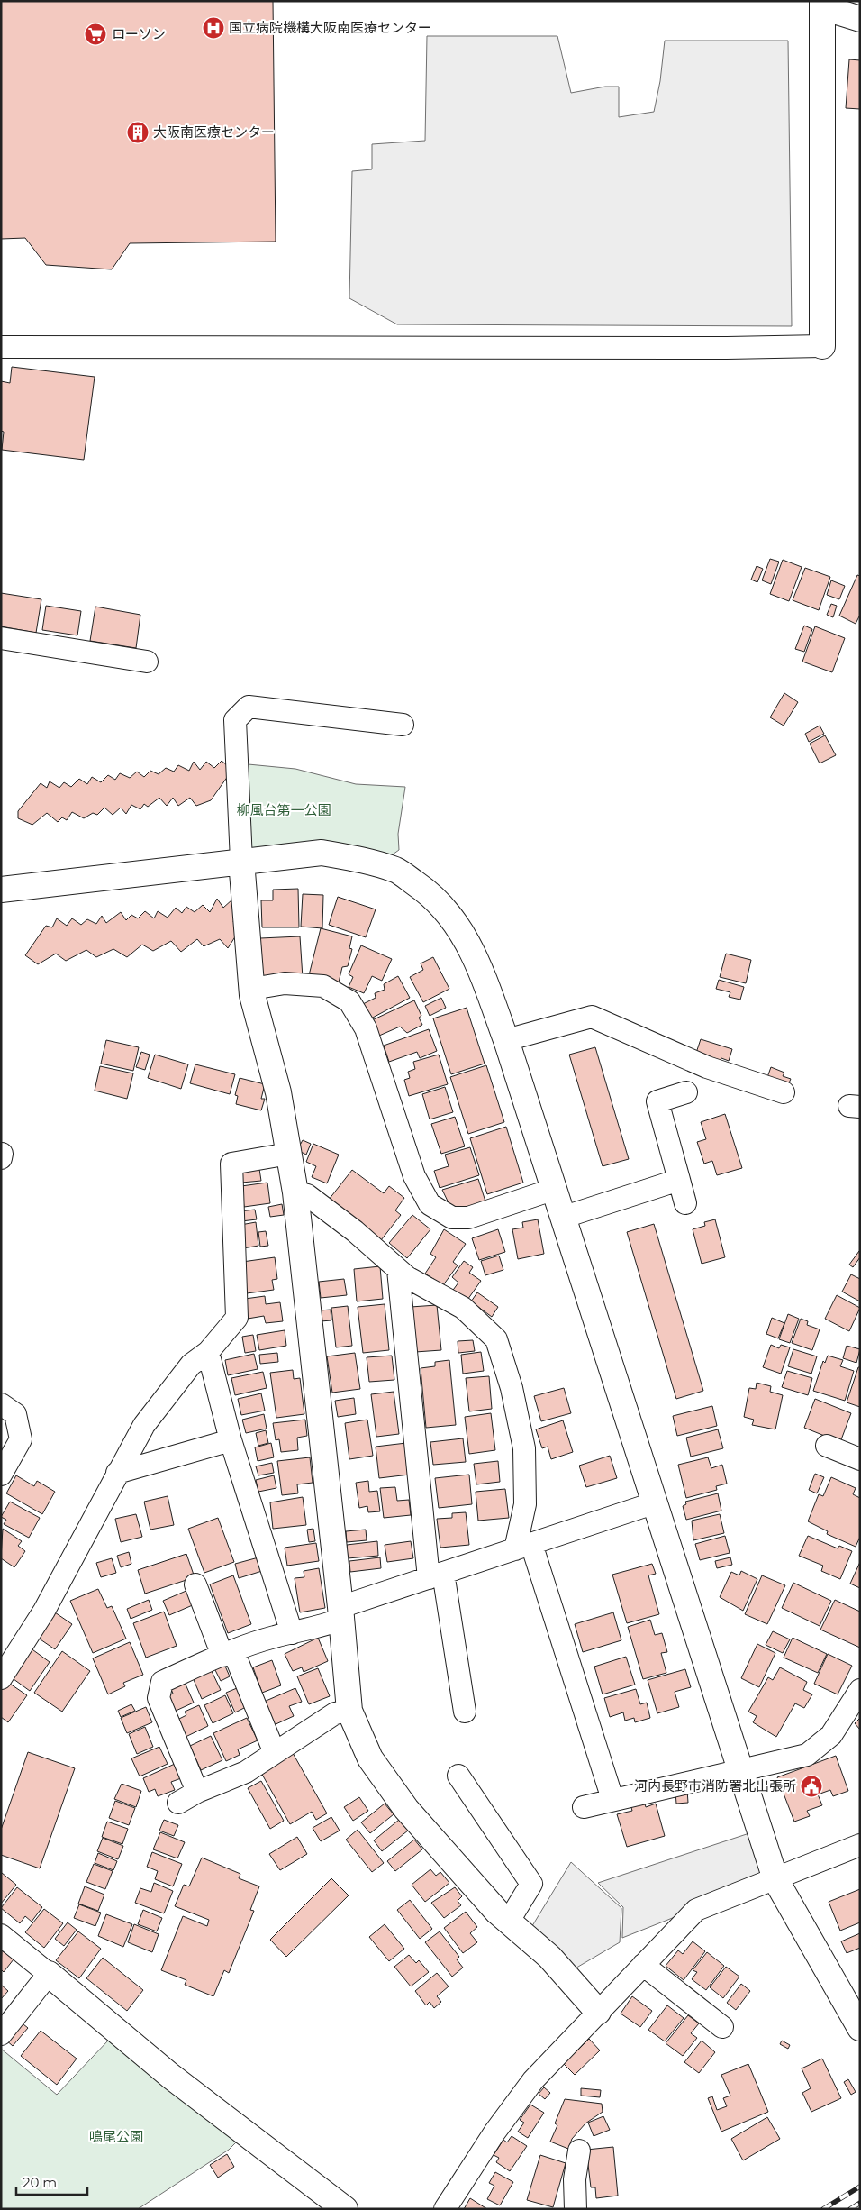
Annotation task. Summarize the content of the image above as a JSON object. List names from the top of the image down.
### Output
{
  "parks": ["柳風台第一公園", "鳴尾公園"],
  "places": {
    "hospital": ["国立病院機構大阪南医療センター"],
    "supermarket": ["ローソン"],
    "building": ["大阪南医療センター"],
    "public building": ["河内長野市消防署北出張所"]
  },
  "scale_bar": "20 m"
}
